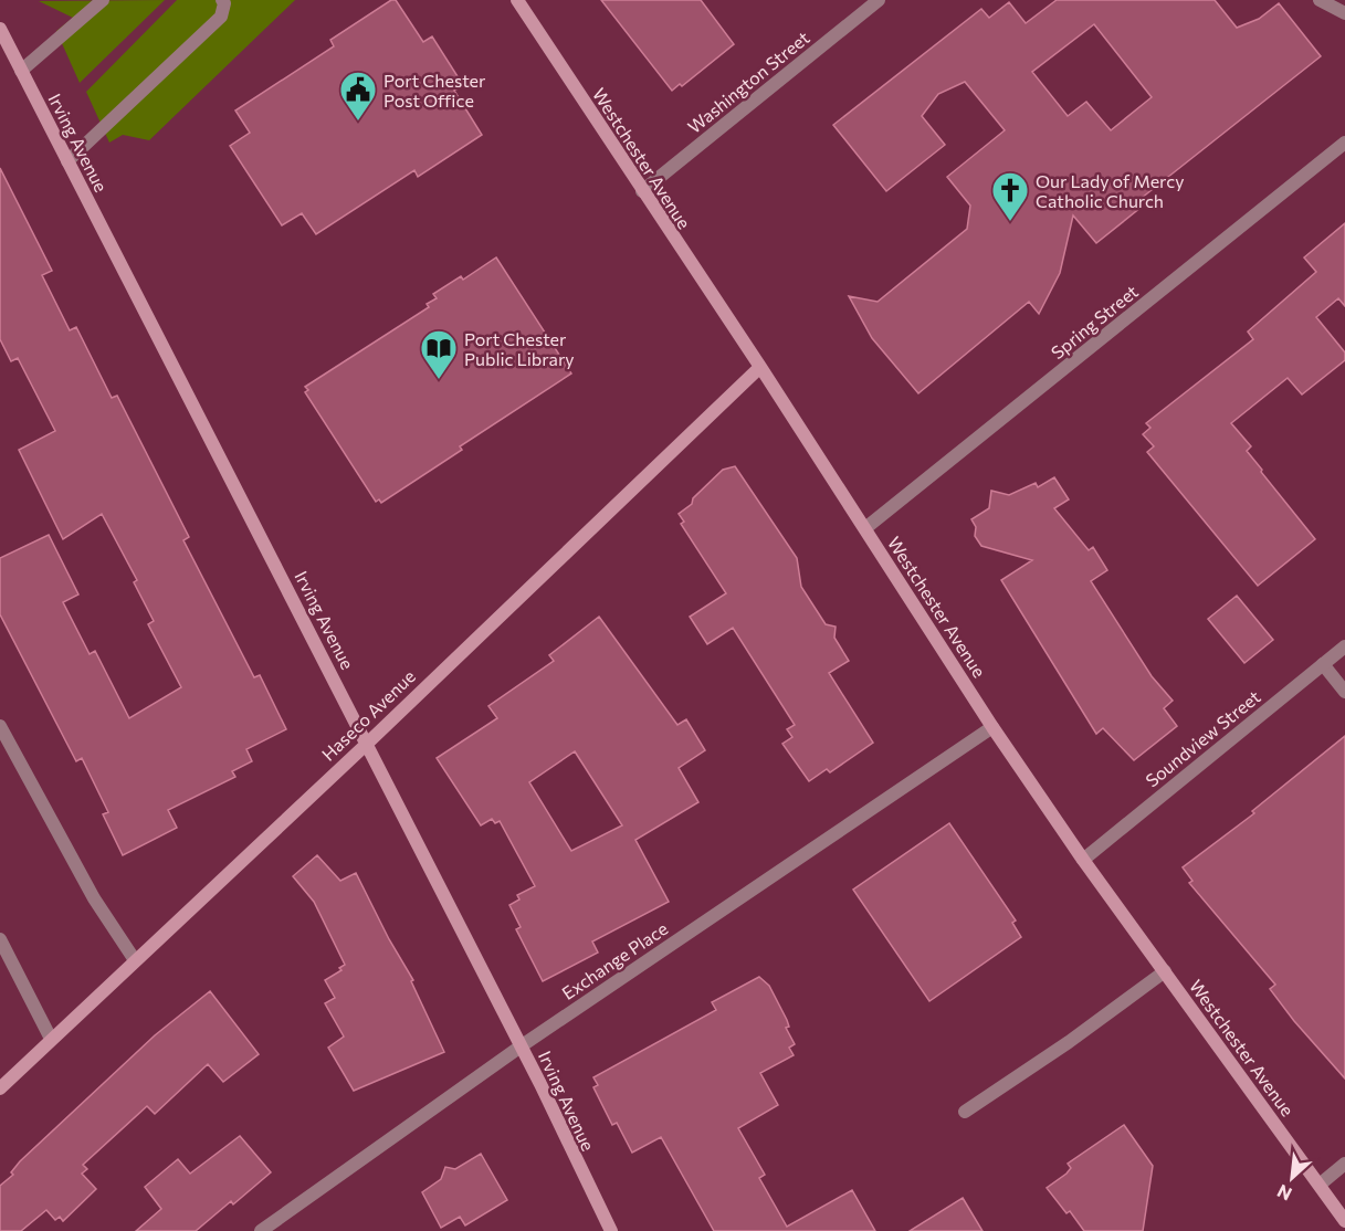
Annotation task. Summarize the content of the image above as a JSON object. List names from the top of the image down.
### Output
{
  "streets": {
    "street": [
      "Washington Street",
      "Irving Avenue",
      "Westchester Avenue",
      "Spring Street",
      "Haseco Avenue",
      "Soundview Street",
      "Exchange Place"
    ]
  },
  "crossings": [
    ["Washington Street", "Westchester Avenue"],
    ["Irving Avenue", "Haseco Avenue"],
    ["Irving Avenue", "Exchange Place"],
    ["Westchester Avenue", "Spring Street"],
    ["Westchester Avenue", "Haseco Avenue"],
    ["Westchester Avenue", "Soundview Street"],
    ["Westchester Avenue", "Exchange Place"]
  ],
  "places": {
    "public building": ["Port Chester Post Office"],
    "church": ["Our Lady of Mercy Catholic Church"],
    "library": ["Port Chester Public Library"]
  },
  "north": "bottom left"
}
